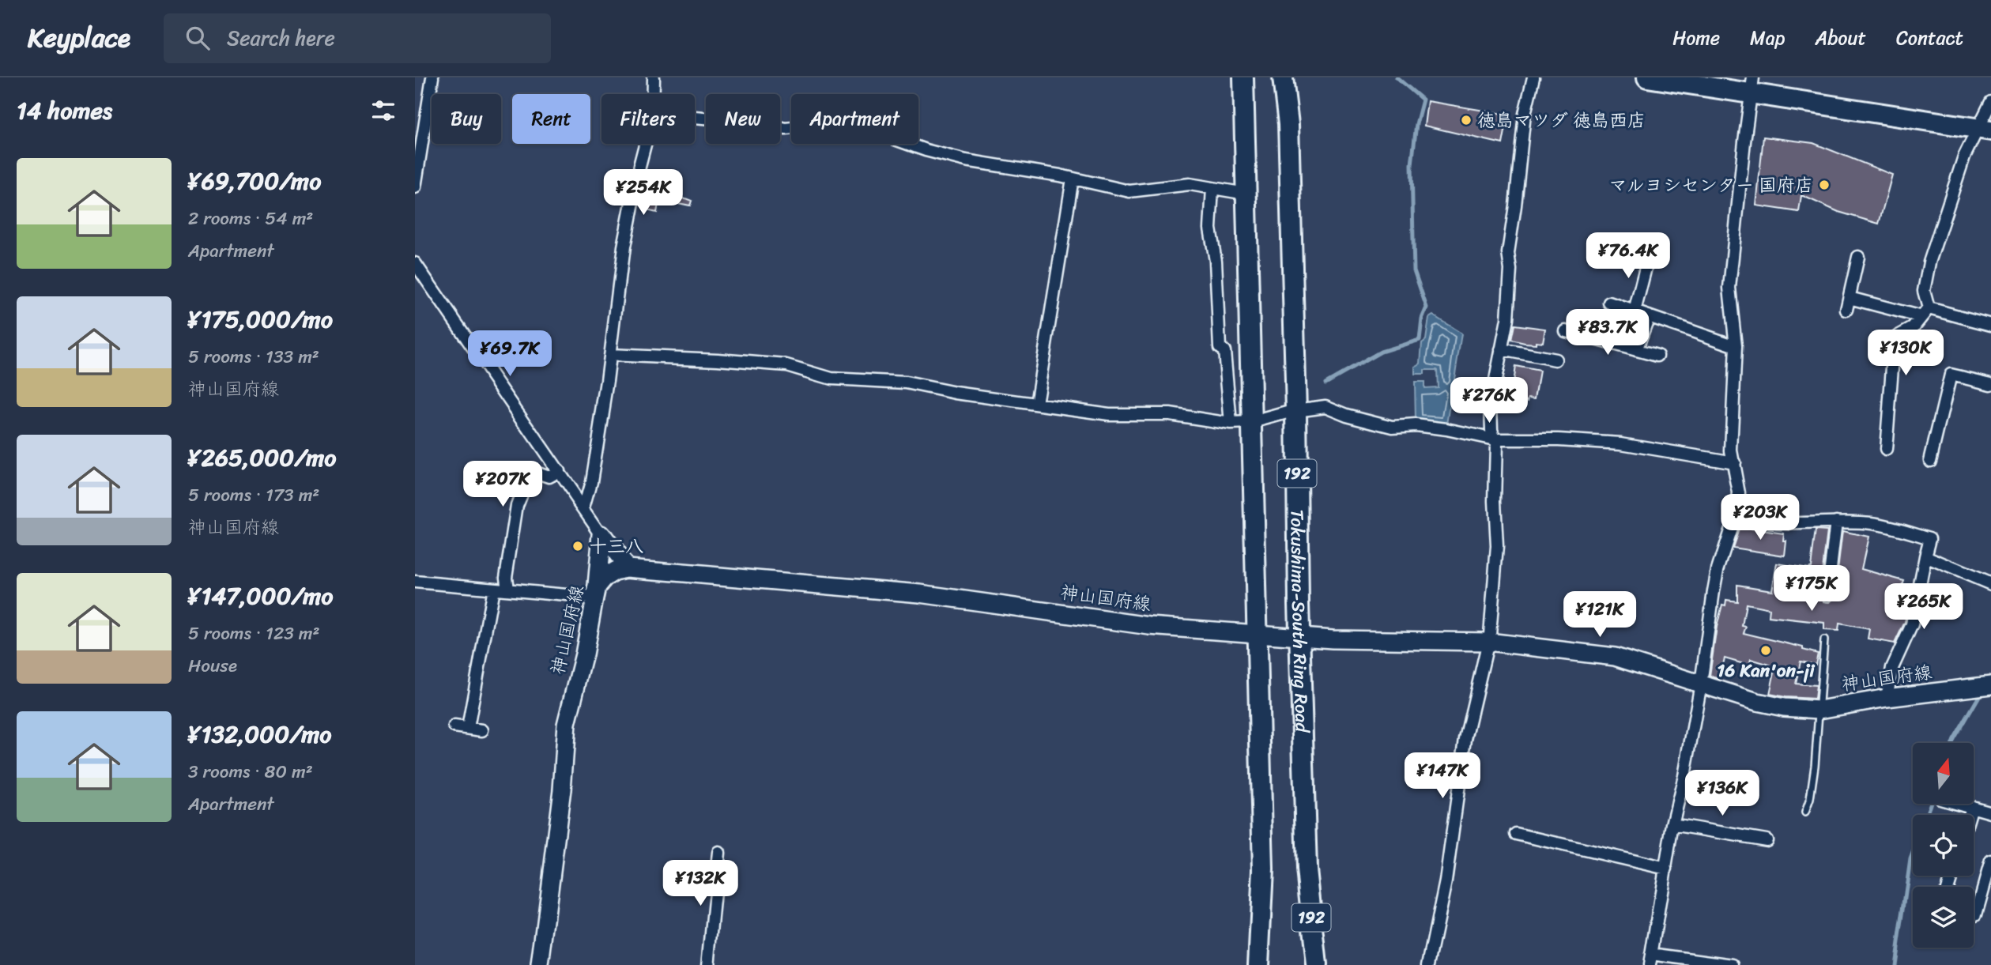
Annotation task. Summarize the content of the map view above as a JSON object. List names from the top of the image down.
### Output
{
  "streets": {
    "highway": ["192", "Tokushima-South Ring Road"],
    "main road": ["神山国府線"]
  },
  "crossings": [
    ["192", "神山国府線"],
    ["神山国府線", "Tokushima-South Ring Road"]
  ],
  "places": [
    "徳島マツダ 徳島西店",
    "マルヨシセンター 国府店",
    "十三八",
    "16 Kan'on-ji"
  ],
  "north": "top",
  "page": {
    "header": "Keyplace",
    "search": "Search here",
    "nav": [
      "Home",
      "Map",
      "About",
      "Contact"
    ],
    "heading": "14 homes",
    "chip": [
      "Buy",
      "Rent",
      "Filters",
      "New",
      "Apartment"
    ],
    "list": [
      {
        "name": "¥69,700/mo",
        "note": "2 rooms · 54 m² · Apartment"
      },
      {
        "name": "¥175,000/mo",
        "note": "5 rooms · 133 m² · 神山国府線"
      },
      {
        "name": "¥265,000/mo",
        "note": "5 rooms · 173 m² · 神山国府線"
      },
      {
        "name": "¥147,000/mo",
        "note": "5 rooms · 123 m² · House"
      },
      {
        "name": "¥132,000/mo",
        "note": "3 rooms · 80 m² · Apartment"
      }
    ],
    "price": [
      "¥254K",
      "¥76.4K",
      "¥83.7K",
      "¥130K",
      "¥69.7K",
      "¥276K",
      "¥207K",
      "¥203K",
      "¥175K",
      "¥265K",
      "¥121K",
      "¥147K",
      "¥136K",
      "¥132K"
    ]
  }
}
